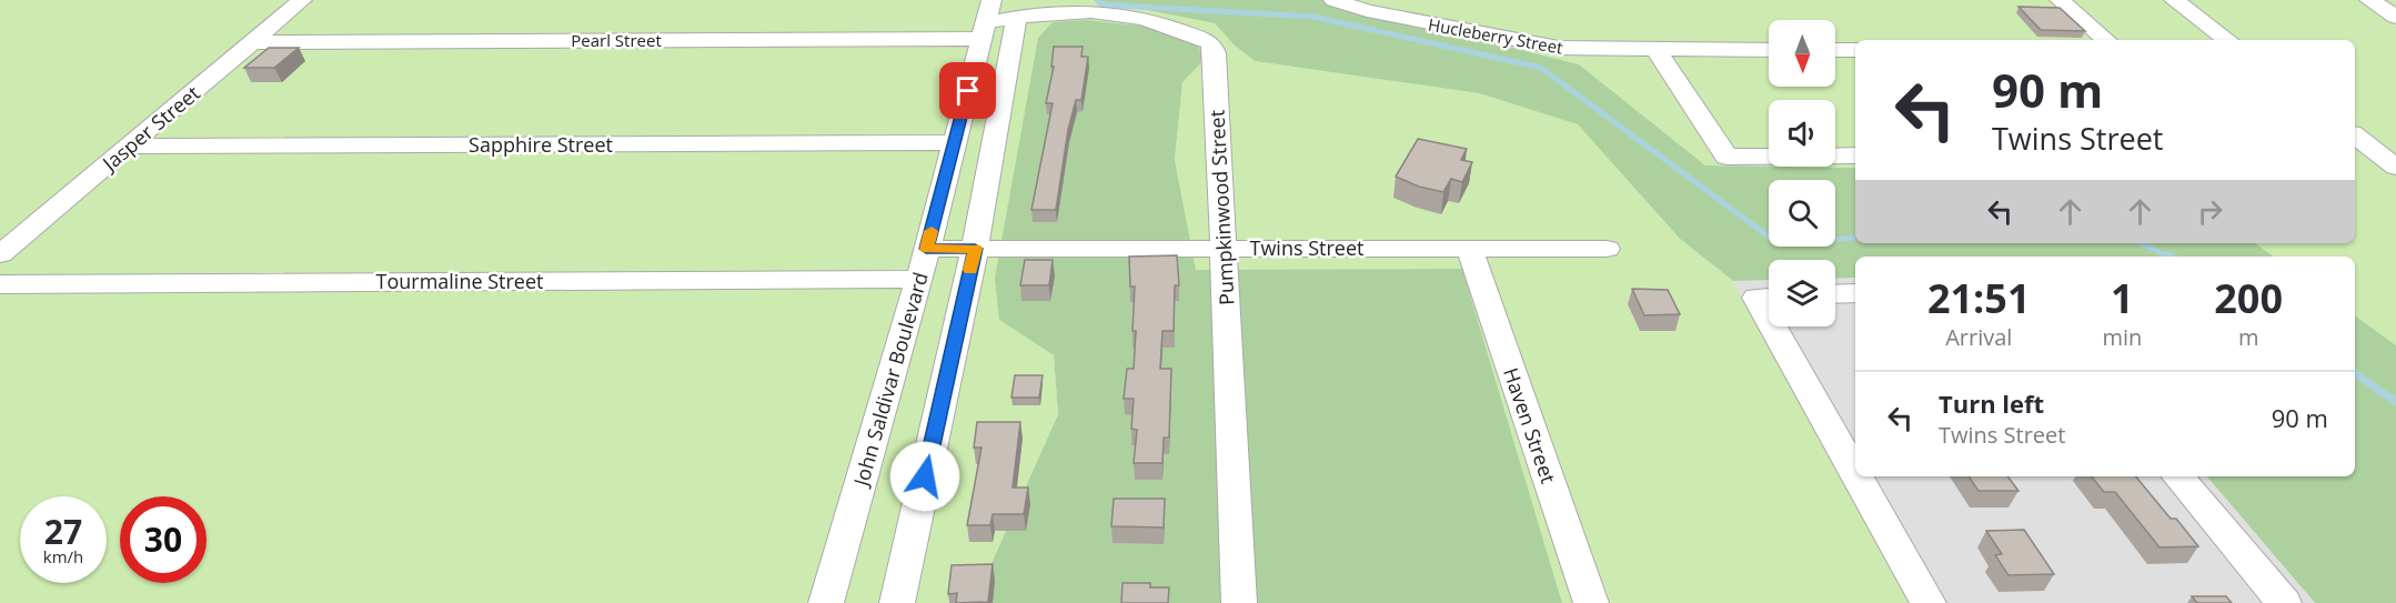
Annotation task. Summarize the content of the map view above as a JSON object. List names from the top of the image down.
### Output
{
  "streets": {
    "street": [
      "Hucleberry Street",
      "Pearl Street",
      "Jasper Street",
      "Sapphire Street",
      "Pumpkinwood Street",
      "Twins Street",
      "Tourmaline Street",
      "John Saldivar Boulevard",
      "Haven Street"
    ]
  },
  "crossings": [
    ["Pearl Street", "Jasper Street"],
    ["Pearl Street", "Pumpkinwood Street"],
    ["Pearl Street", "John Saldivar Boulevard"],
    ["Jasper Street", "Sapphire Street"],
    ["Sapphire Street", "John Saldivar Boulevard"],
    ["Pumpkinwood Street", "Twins Street"],
    ["Pumpkinwood Street", "John Saldivar Boulevard"],
    ["Twins Street", "John Saldivar Boulevard"],
    ["Twins Street", "Haven Street"],
    ["Tourmaline Street", "John Saldivar Boulevard"]
  ],
  "north": "bottom",
  "page": {
    "turn": ["90 m", "Twins Street"],
    "eta": [
      "21:51",
      "Arrival",
      "1",
      "min",
      "200",
      "m"
    ],
    "list": [
      {
        "name": "Turn left",
        "note": "Twins Street",
        "value": "90 m"
      }
    ],
    "speed": "27 km/h",
    "limit": "30"
  }
}
